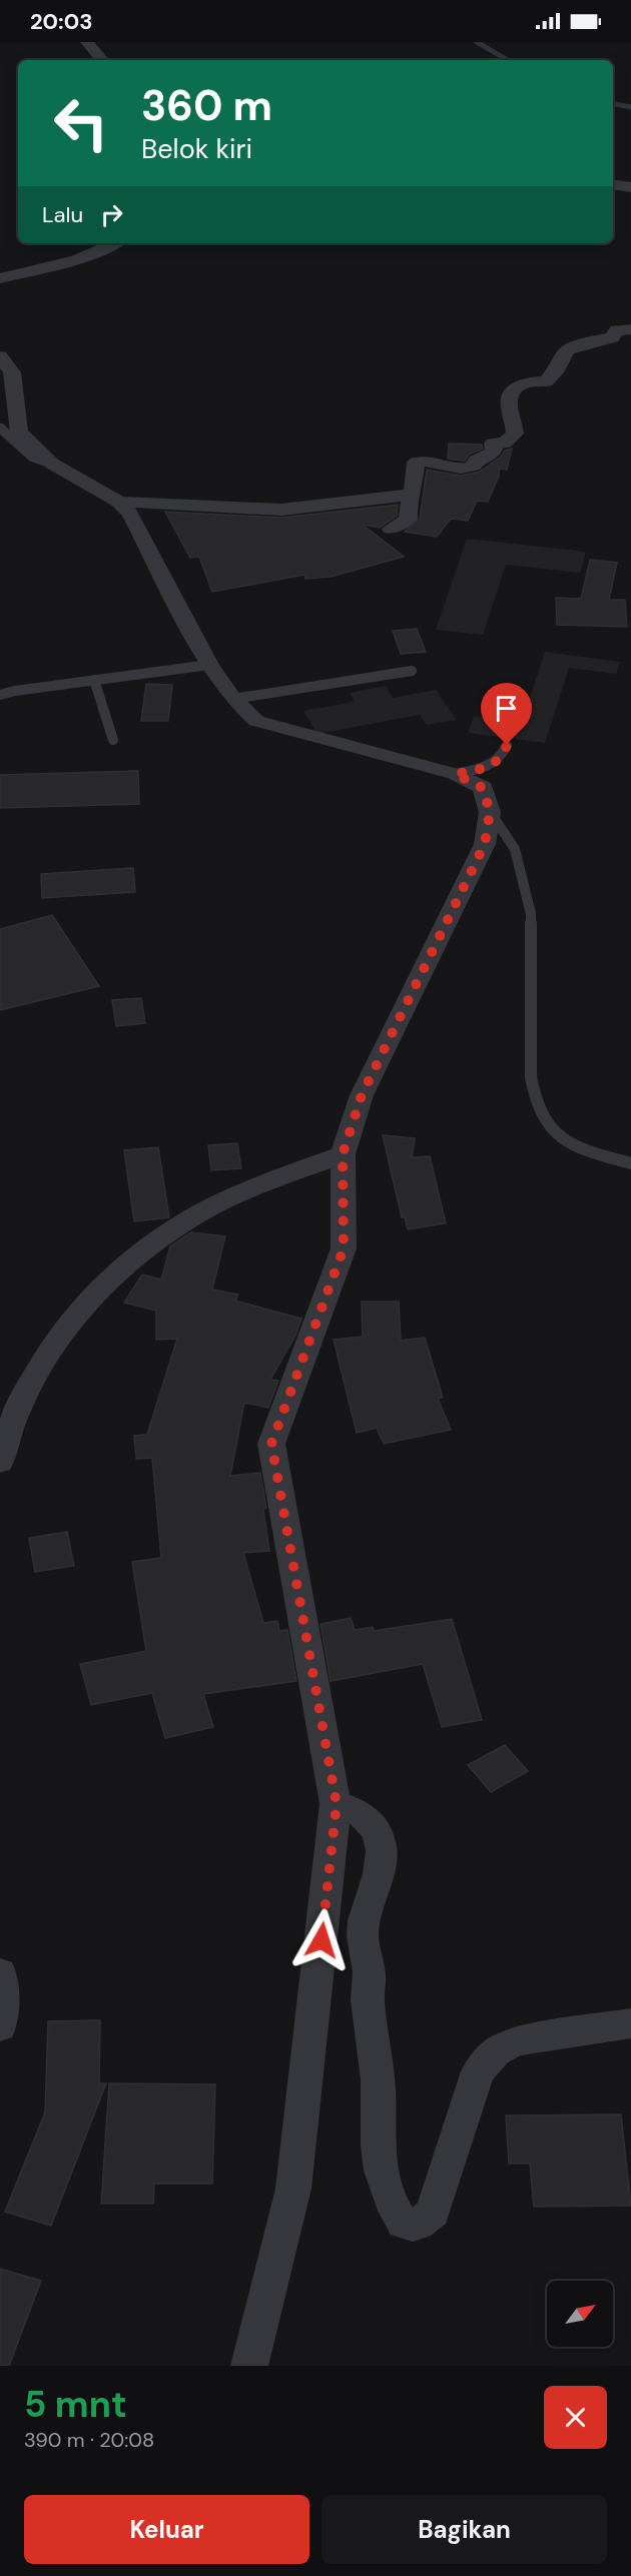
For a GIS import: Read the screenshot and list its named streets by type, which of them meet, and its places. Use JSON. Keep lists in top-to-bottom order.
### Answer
{
  "north": "top right",
  "page": {
    "status": "20:03",
    "turn": ["360 m", "Belok kiri"],
    "then": "Lalu",
    "heading": ["5 mnt", "390 m · 20:08"],
    "buttons": ["Keluar", "Bagikan"]
  }
}
